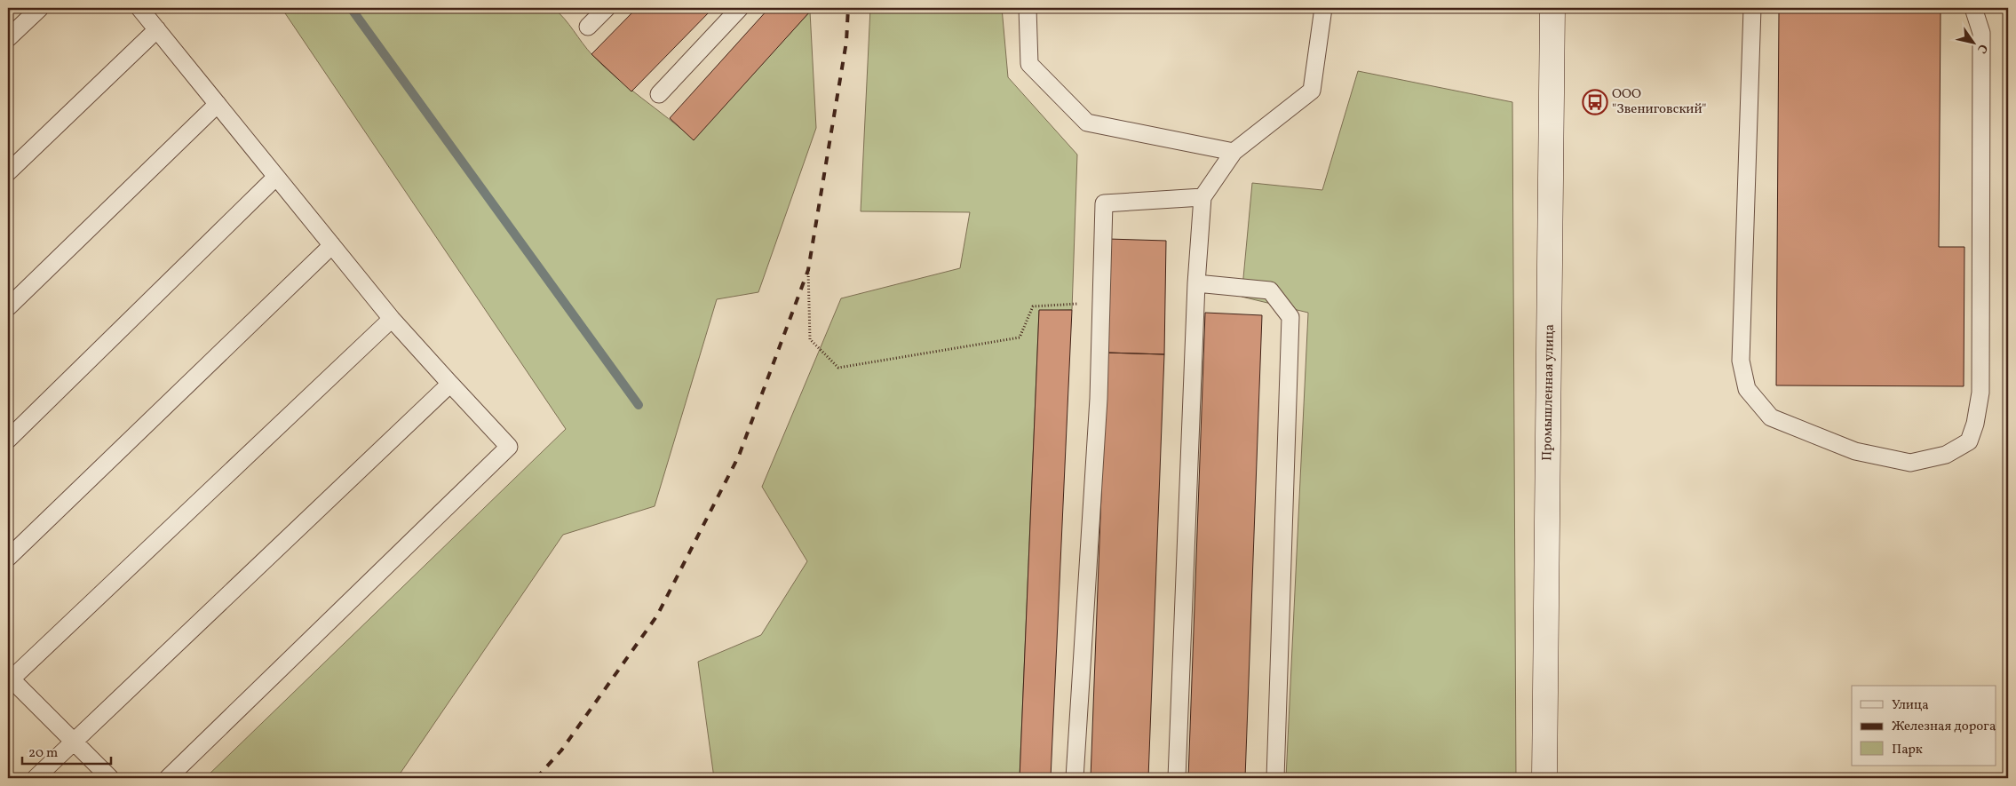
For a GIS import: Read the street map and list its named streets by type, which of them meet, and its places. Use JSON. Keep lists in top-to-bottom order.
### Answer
{
  "streets": {
    "street": ["Промышленная улица"]
  },
  "places": {
    "bus stop": ["ООО \"Звениговский\""]
  },
  "legend": ["Улица", "Железная дорога", "Парк"],
  "scale_bar": "20 m",
  "north": "bottom right"
}
